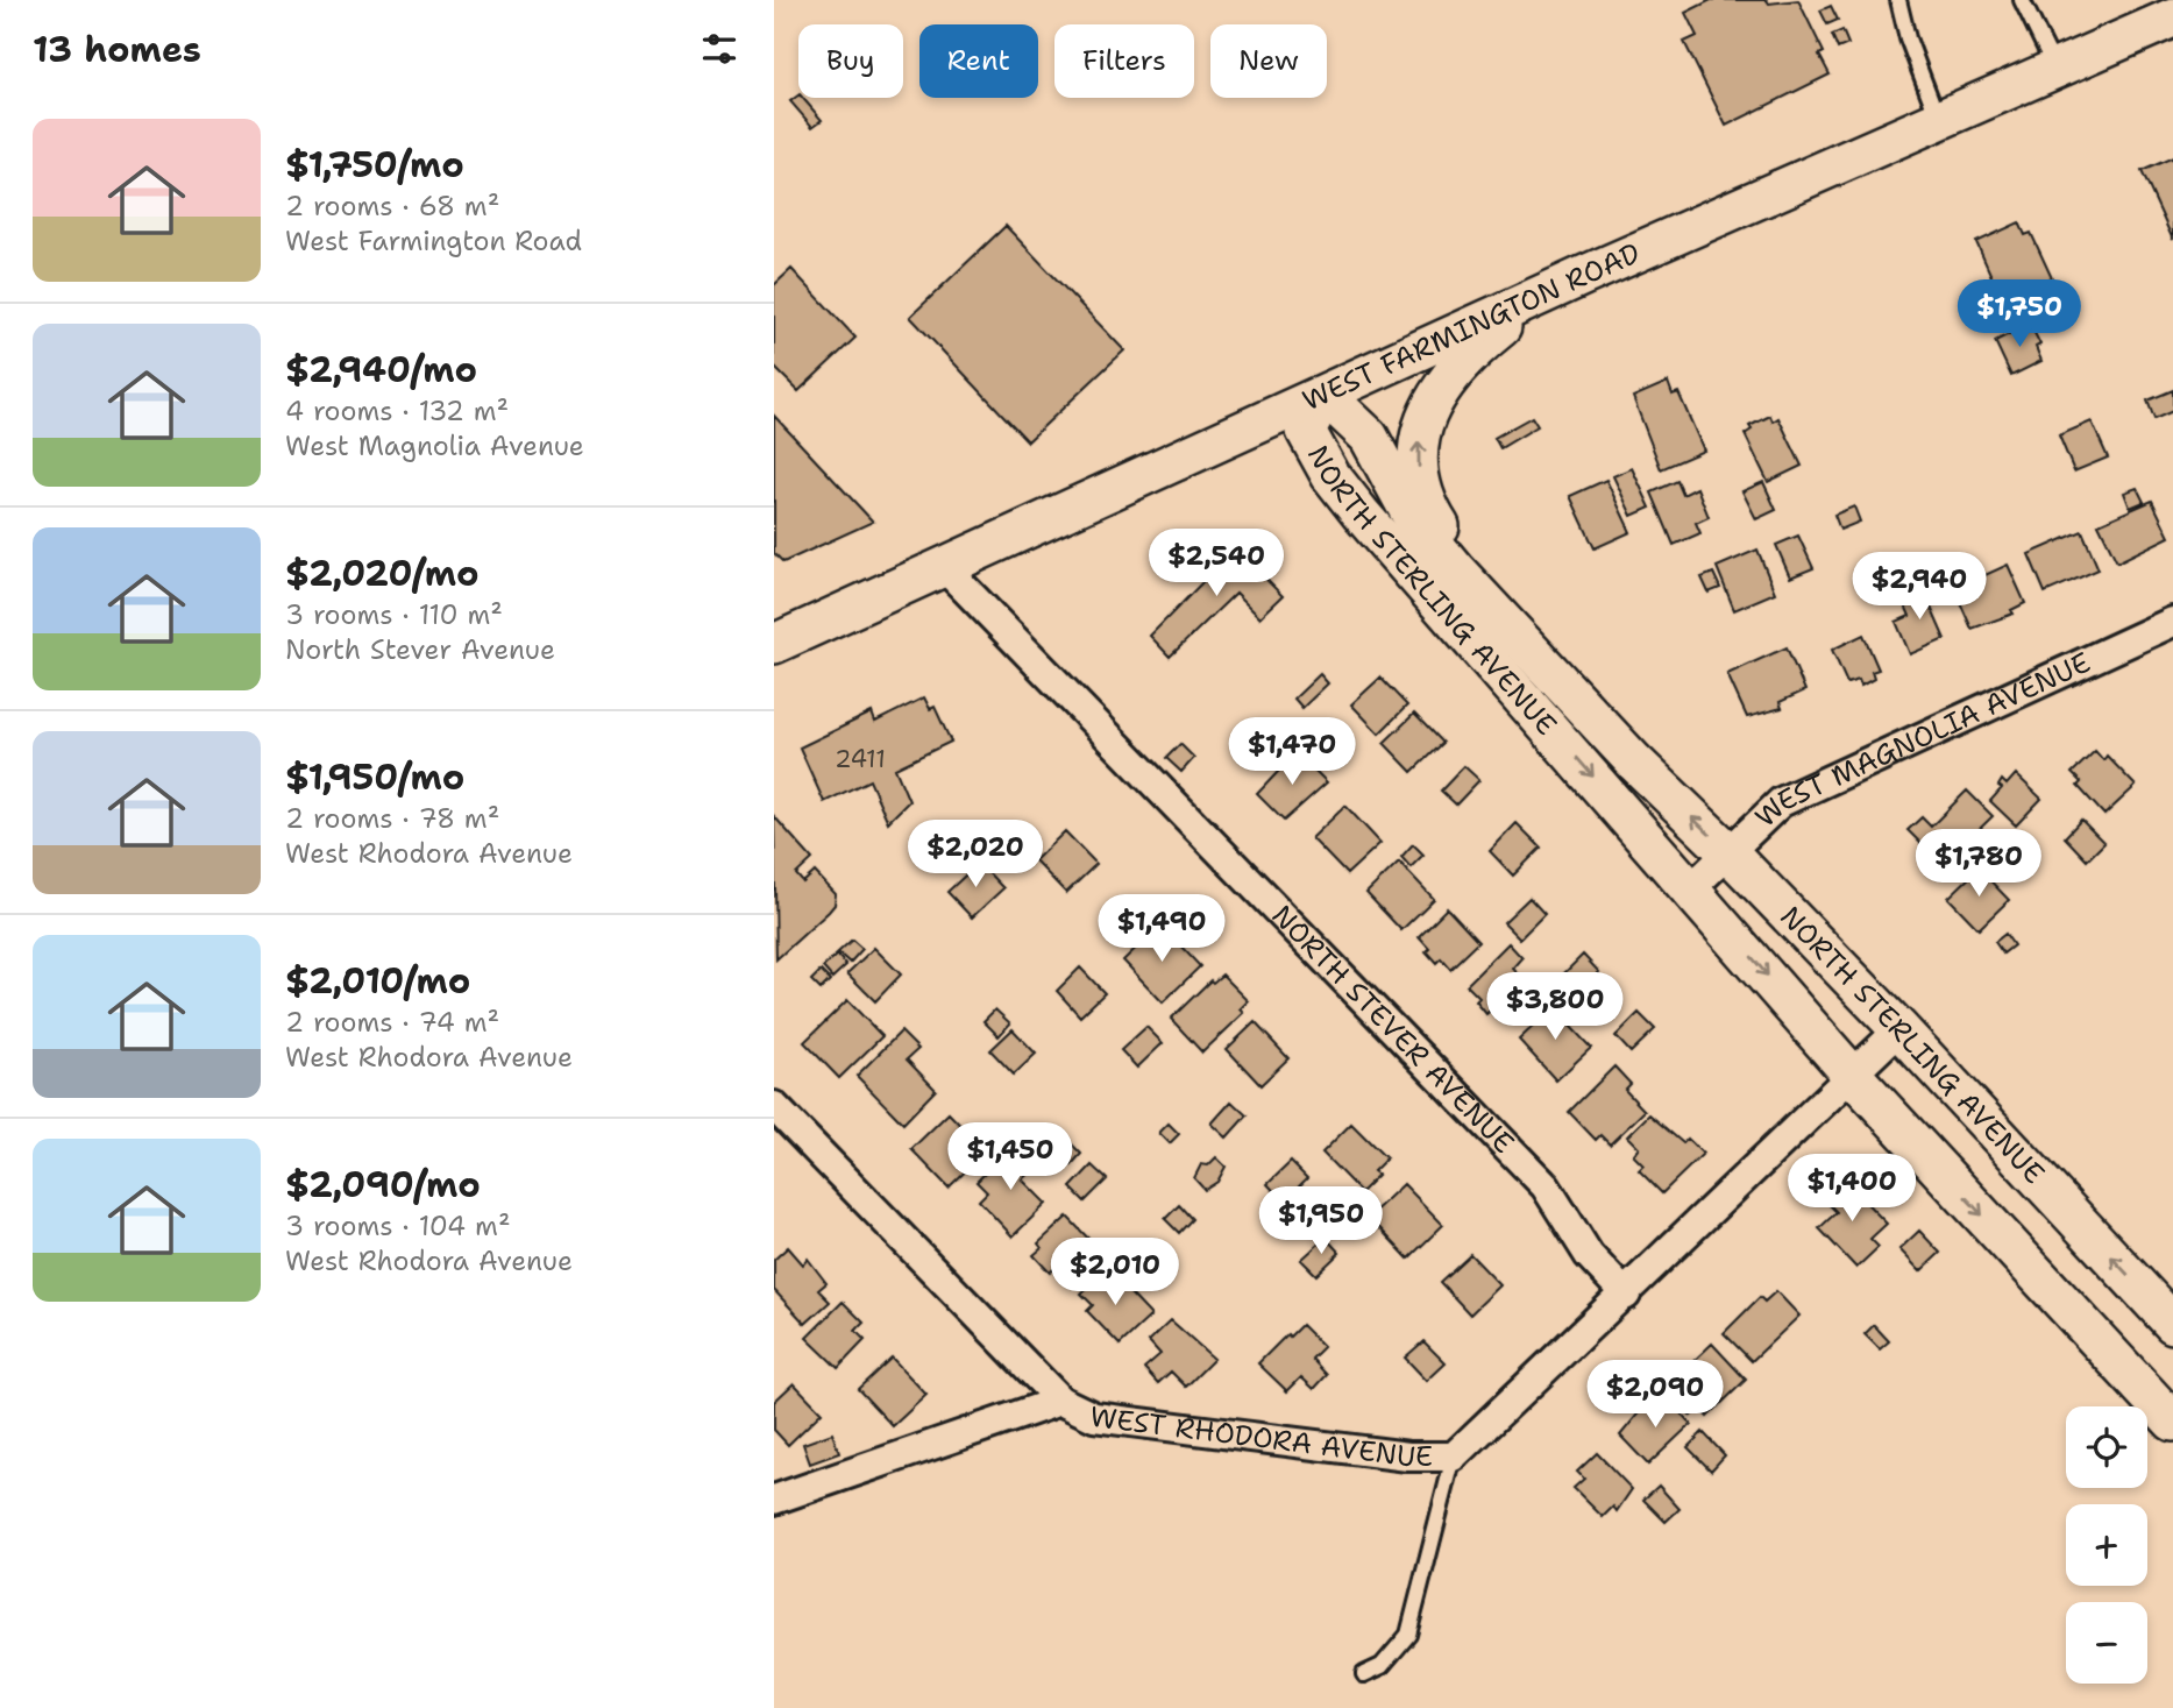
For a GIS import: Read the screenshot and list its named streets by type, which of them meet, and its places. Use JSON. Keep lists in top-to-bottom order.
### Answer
{
  "streets": {
    "main road": ["WEST FARMINGTON ROAD", "NORTH STERLING AVENUE"],
    "street": ["WEST MAGNOLIA AVENUE", "NORTH STEVER AVENUE", "WEST RHODORA AVENUE"]
  },
  "crossings": [
    ["WEST FARMINGTON ROAD", "NORTH STERLING AVENUE"],
    ["WEST FARMINGTON ROAD", "NORTH STEVER AVENUE"],
    ["NORTH STERLING AVENUE", "WEST MAGNOLIA AVENUE"],
    ["NORTH STERLING AVENUE", "WEST RHODORA AVENUE"],
    ["NORTH STEVER AVENUE", "WEST RHODORA AVENUE"]
  ],
  "house_numbers": ["2411"],
  "page": {
    "heading": "13 homes",
    "chip": [
      "Buy",
      "Rent",
      "Filters",
      "New"
    ],
    "list": [
      {
        "name": "$1,750/mo",
        "note": "2 rooms · 68 m² · West Farmington Road"
      },
      {
        "name": "$2,940/mo",
        "note": "4 rooms · 132 m² · West Magnolia Avenue"
      },
      {
        "name": "$2,020/mo",
        "note": "3 rooms · 110 m² · North Stever Avenue"
      },
      {
        "name": "$1,950/mo",
        "note": "2 rooms · 78 m² · West Rhodora Avenue"
      },
      {
        "name": "$2,010/mo",
        "note": "2 rooms · 74 m² · West Rhodora Avenue"
      },
      {
        "name": "$2,090/mo",
        "note": "3 rooms · 104 m² · West Rhodora Avenue"
      }
    ],
    "price": [
      "$1,750",
      "$2,540",
      "$2,940",
      "$1,470",
      "$2,020",
      "$1,780",
      "$1,490",
      "$3,800",
      "$1,450",
      "$1,400",
      "$1,950",
      "$2,010",
      "$2,090"
    ],
    "map_buttons": ["+", "−"]
  }
}
